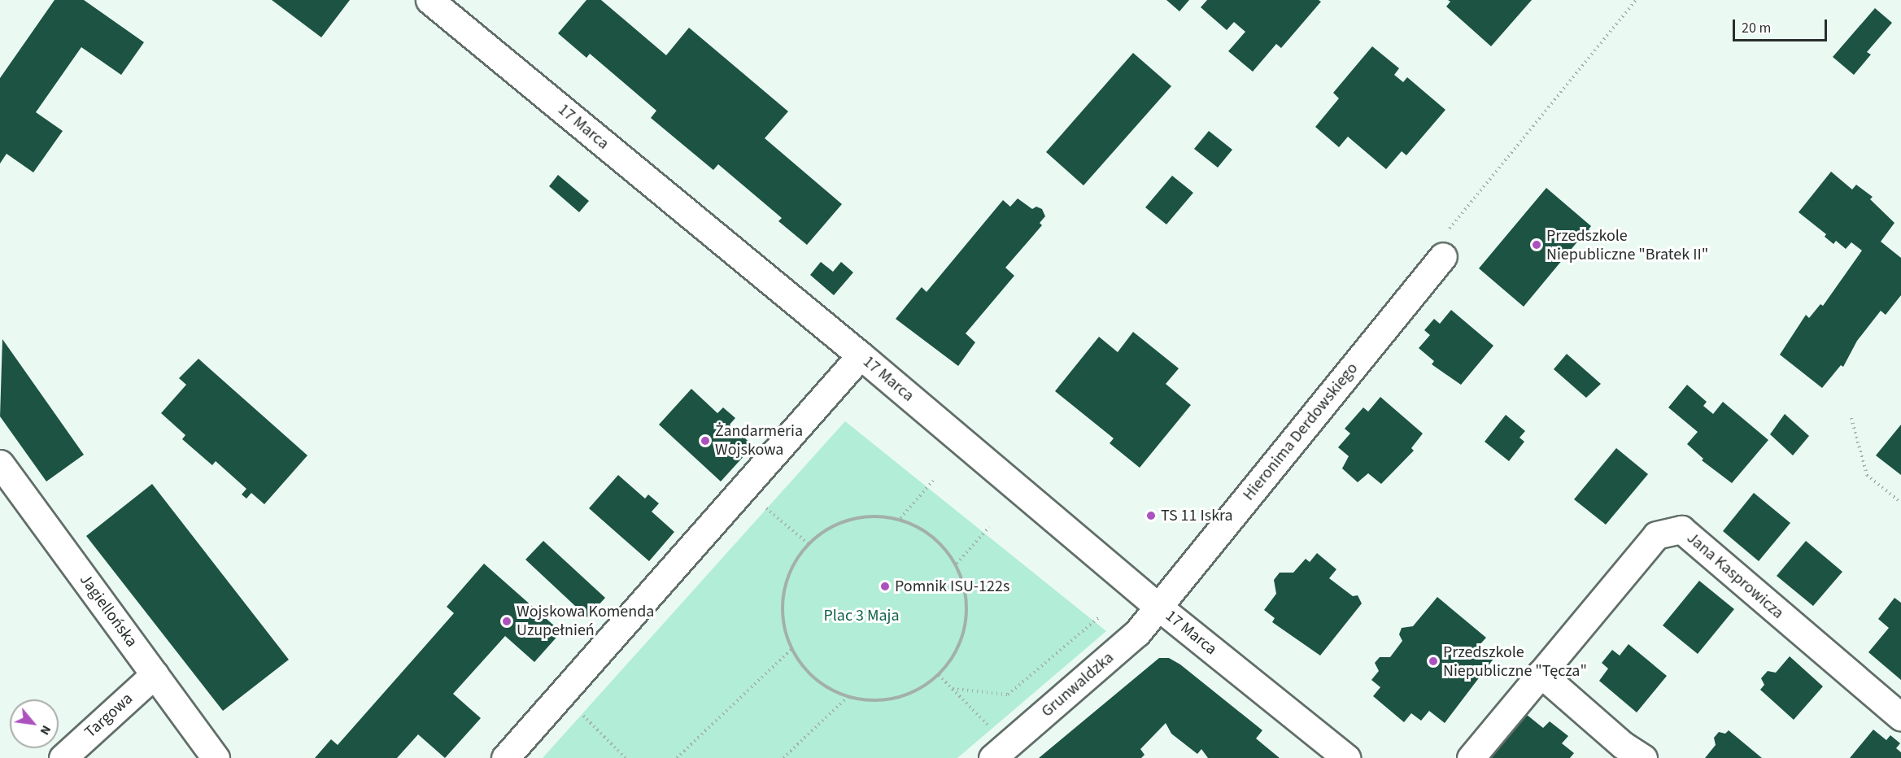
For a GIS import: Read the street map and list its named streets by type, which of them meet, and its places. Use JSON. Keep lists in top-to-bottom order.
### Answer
{
  "streets": {
    "street": [
      "17 Marca",
      "Hieronima Derdowskiego",
      "Jana Kasprowicza",
      "Jagiellońska",
      "Grunwaldzka",
      "Targowa"
    ]
  },
  "crossings": [
    ["17 Marca", "Hieronima Derdowskiego"],
    ["17 Marca", "Grunwaldzka"],
    ["Hieronima Derdowskiego", "Grunwaldzka"],
    ["Jagiellońska", "Targowa"]
  ],
  "parks": ["Plac 3 Maja"],
  "places": [
    "Przedszkole Niepubliczne \"Bratek II\"",
    "Żandarmeria Wojskowa",
    "TS 11 Iskra",
    "Pomnik ISU-122s",
    "Wojskowa Komenda Uzupełnień",
    "Przedszkole Niepubliczne \"Tęcza\""
  ],
  "scale_bar": "20 m",
  "north": "bottom right"
}
